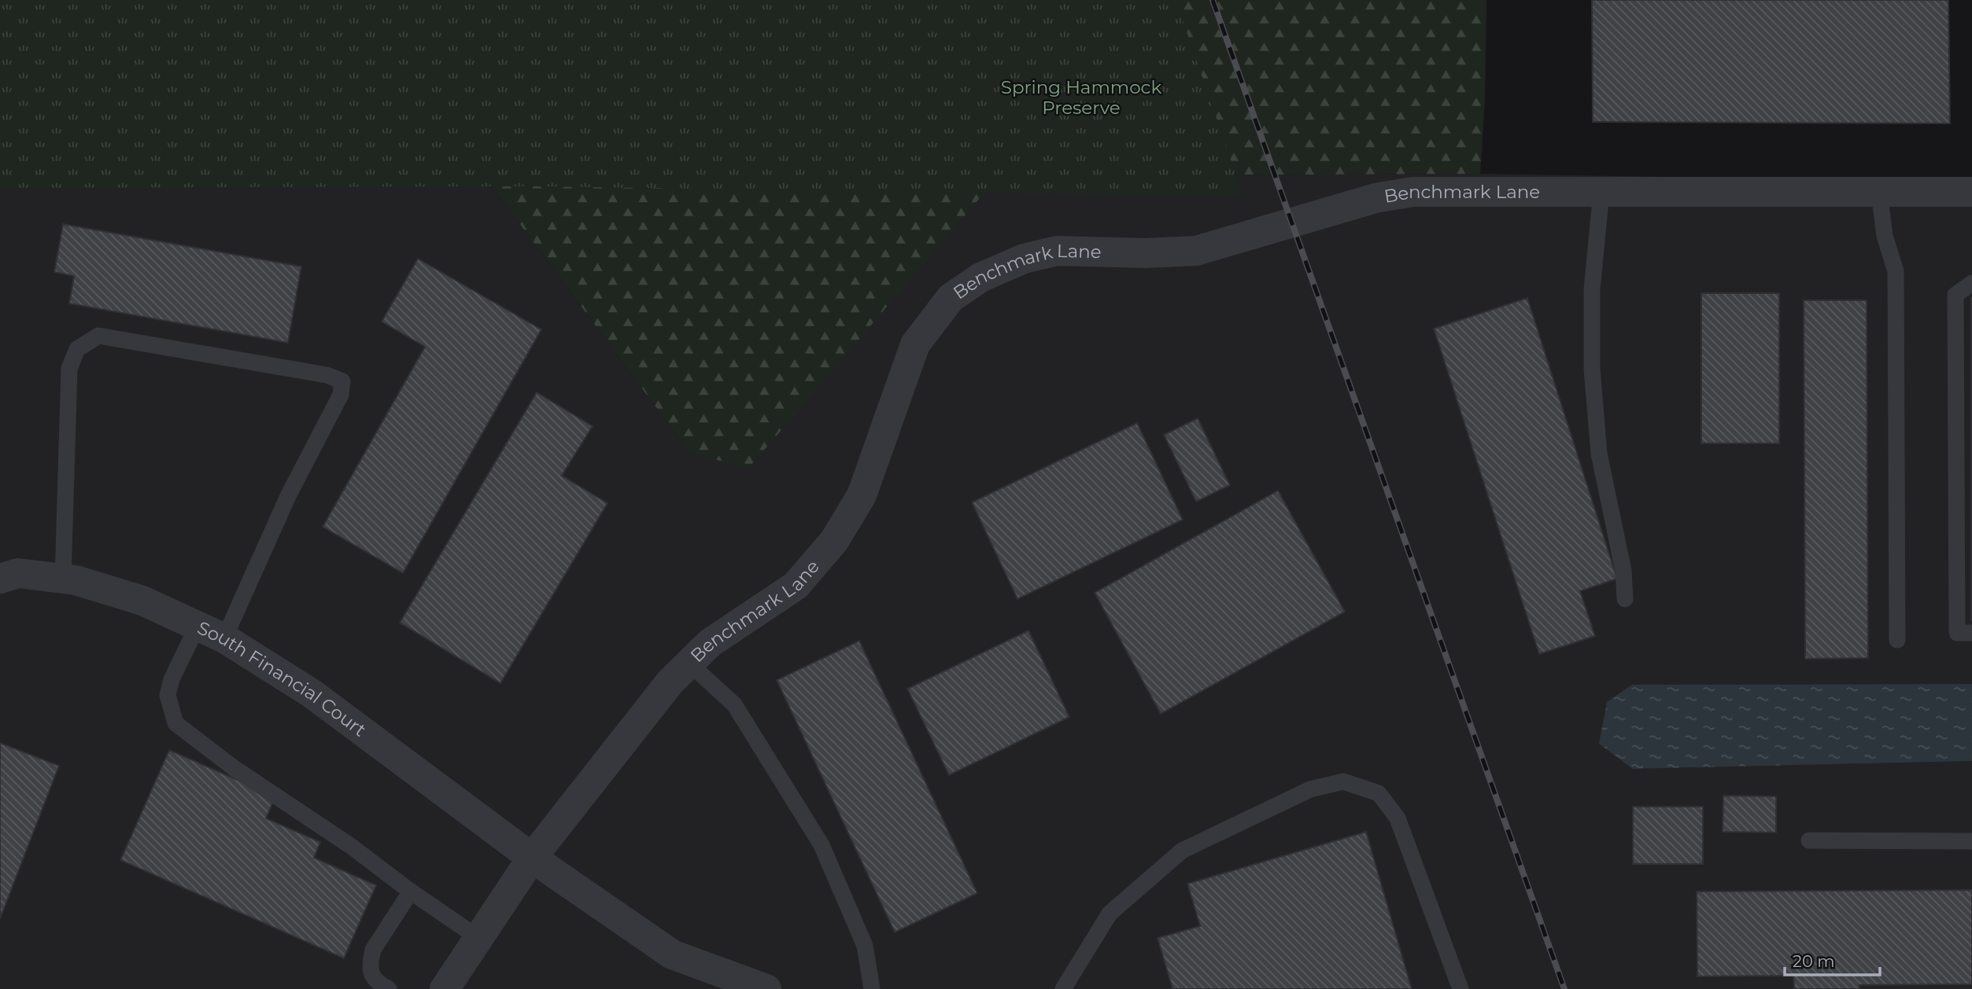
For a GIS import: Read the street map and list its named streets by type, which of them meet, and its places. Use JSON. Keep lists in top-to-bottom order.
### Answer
{
  "streets": {
    "street": ["Benchmark Lane", "South Financial Court"]
  },
  "crossings": [
    ["Benchmark Lane", "South Financial Court"]
  ],
  "parks": ["Spring Hammock Preserve"],
  "scale_bar": "20 m"
}
